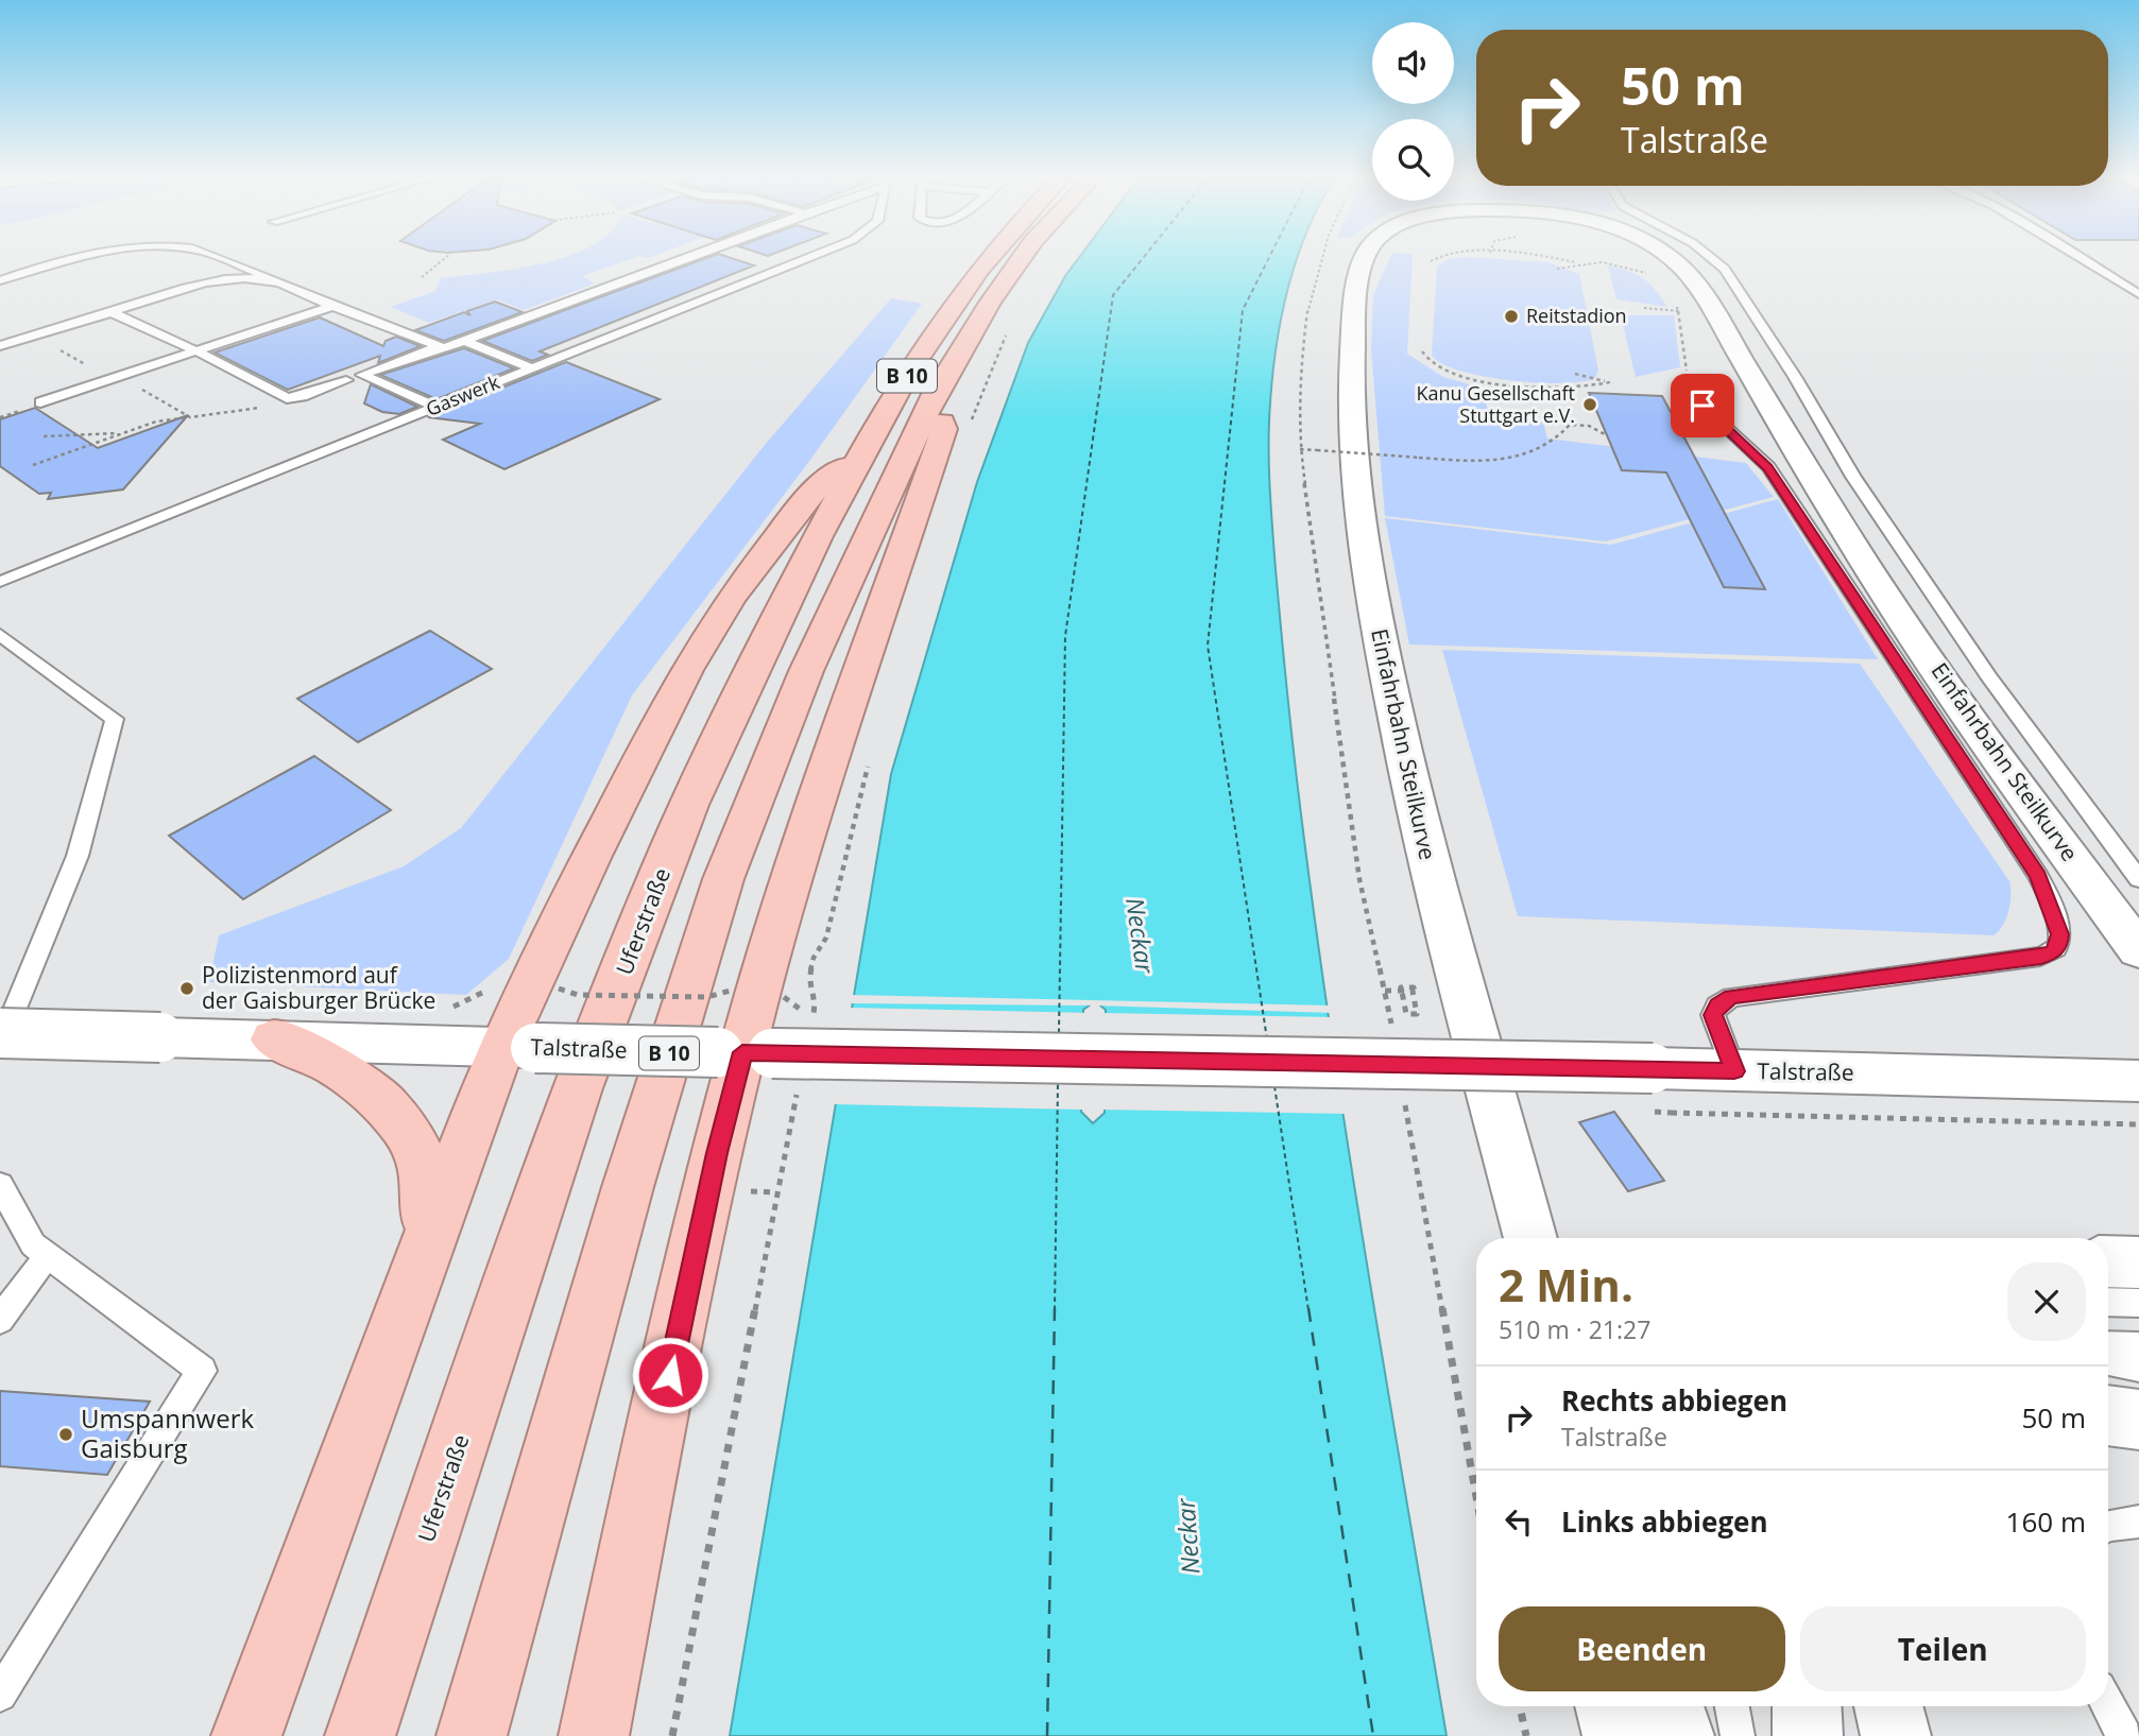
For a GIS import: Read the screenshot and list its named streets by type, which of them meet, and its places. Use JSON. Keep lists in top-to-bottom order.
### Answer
{
  "streets": {
    "highway": ["B 10", "Uferstraße"],
    "street": ["Einfahrbahn Steilkurve", "Talstraße"],
    "lane": ["Gaswerk"]
  },
  "crossings": [
    ["B 10", "Uferstraße"],
    ["B 10", "Talstraße"]
  ],
  "water": ["Neckar"],
  "places": [
    "Reitstadion",
    "Kanu Gesellschaft Stuttgart e.V.",
    "Polizistenmord auf der Gaisburger Brücke",
    "Umspannwerk Gaisburg"
  ],
  "page": {
    "turn": ["50 m", "Talstraße"],
    "heading": ["2 Min.", "510 m · 21:27"],
    "list": [
      {
        "name": "Rechts abbiegen",
        "note": "Talstraße",
        "value": "50 m"
      },
      {
        "name": "Links abbiegen",
        "value": "160 m"
      }
    ],
    "buttons": ["Beenden", "Teilen"]
  }
}
